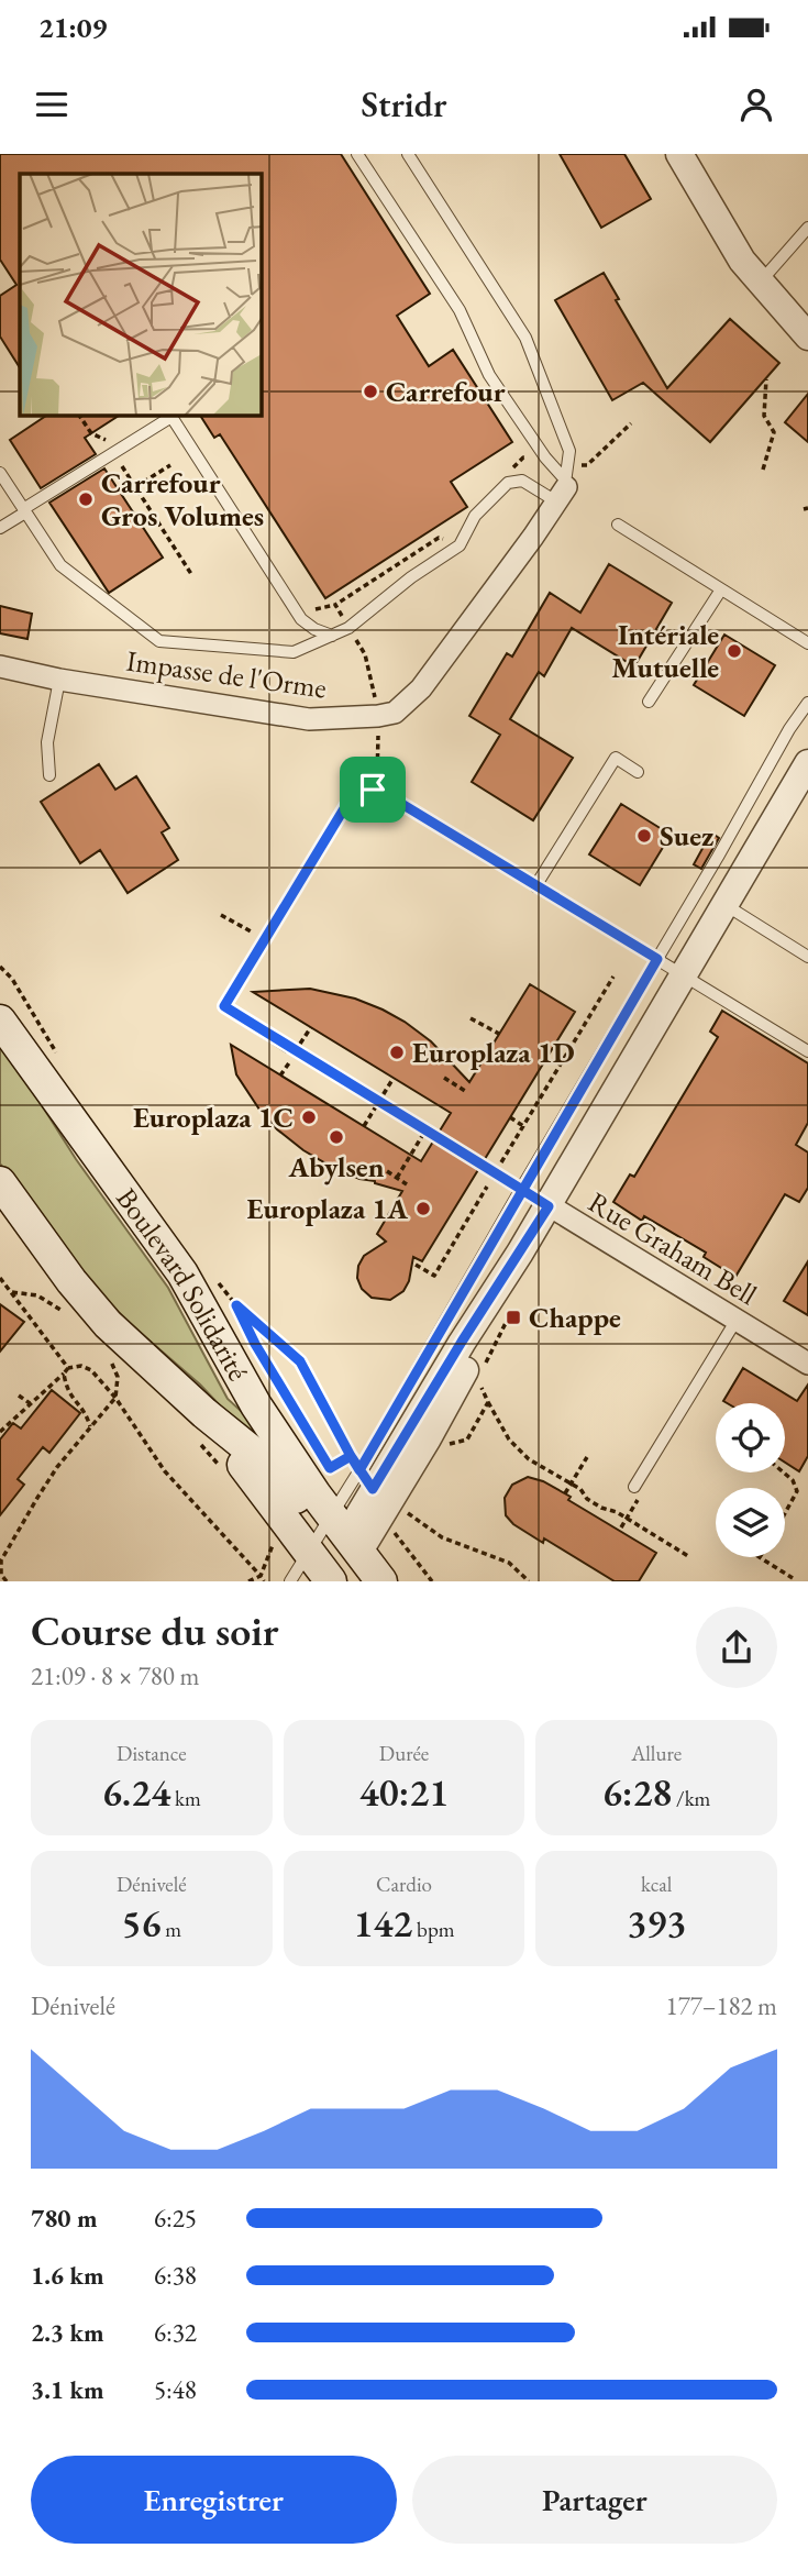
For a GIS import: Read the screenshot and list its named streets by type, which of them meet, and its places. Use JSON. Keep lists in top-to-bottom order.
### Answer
{
  "streets": {
    "main road": ["Boulevard Solidarité"],
    "street": ["Impasse de l'Orme", "Rue Graham Bell"]
  },
  "places": {
    "other": [
      "Carrefour",
      "Carrefour Gros Volumes",
      "Intériale Mutuelle",
      "Suez",
      "Europlaza 1D",
      "Europlaza 1C",
      "Abylsen",
      "Europlaza 1A"
    ],
    "transit": ["Chappe"]
  },
  "page": {
    "status": "21:09",
    "header": "Stridr",
    "heading": ["Course du soir", "21:09 · 8 × 780 m"],
    "stats": [
      ["Distance", "6.24 km"],
      ["Durée", "40:21"],
      ["Allure", "6:28 /km"],
      ["Dénivelé", "56 m"],
      ["Cardio", "142 bpm"],
      ["kcal", "393"]
    ],
    "chart": ["Dénivelé", "177–182 m"],
    "list": [
      {
        "name": "780 m",
        "note": "6:25"
      },
      {
        "name": "1.6 km",
        "note": "6:38"
      },
      {
        "name": "2.3 km",
        "note": "6:32"
      },
      {
        "name": "3.1 km",
        "note": "5:48"
      }
    ],
    "buttons": ["Enregistrer", "Partager"]
  }
}
